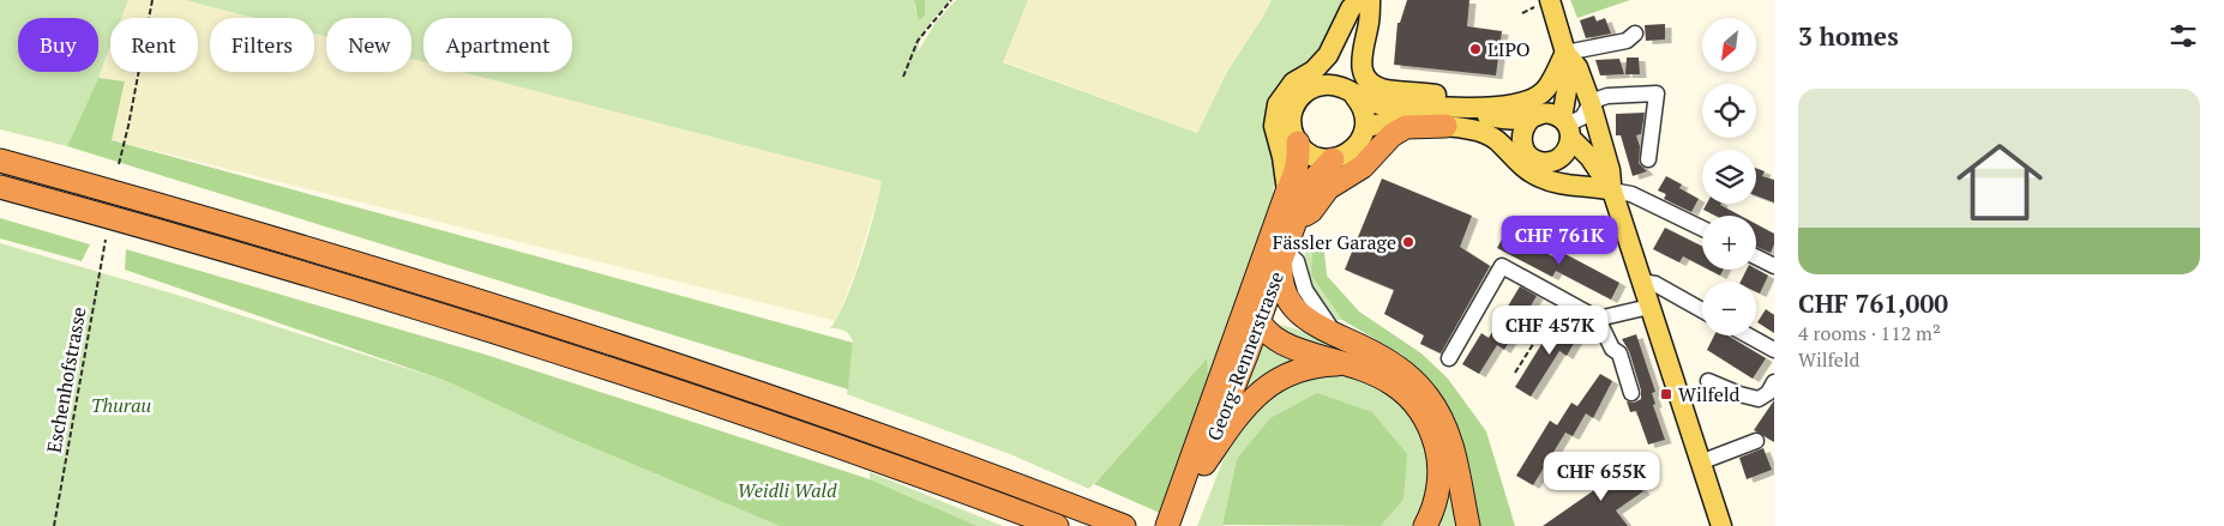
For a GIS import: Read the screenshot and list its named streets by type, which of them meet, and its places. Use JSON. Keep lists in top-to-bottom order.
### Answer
{
  "streets": {
    "highway": ["Georg-Rennerstrasse"],
    "path": ["Eschenhofstrasse"]
  },
  "parks": ["Thurau", "Weidli Wald"],
  "places": {
    "other": ["LIPO", "Fässler Garage"],
    "transit": ["Wilfeld"]
  },
  "north": "bottom left",
  "page": {
    "heading": "3 homes",
    "map_buttons": ["+", "−"],
    "chip": [
      "Buy",
      "Rent",
      "Filters",
      "New",
      "Apartment"
    ],
    "list": [
      {
        "name": "CHF 761,000",
        "note": "4 rooms · 112 m² · Wilfeld"
      }
    ],
    "price": ["CHF 761K", "CHF 457K", "CHF 655K"]
  }
}
